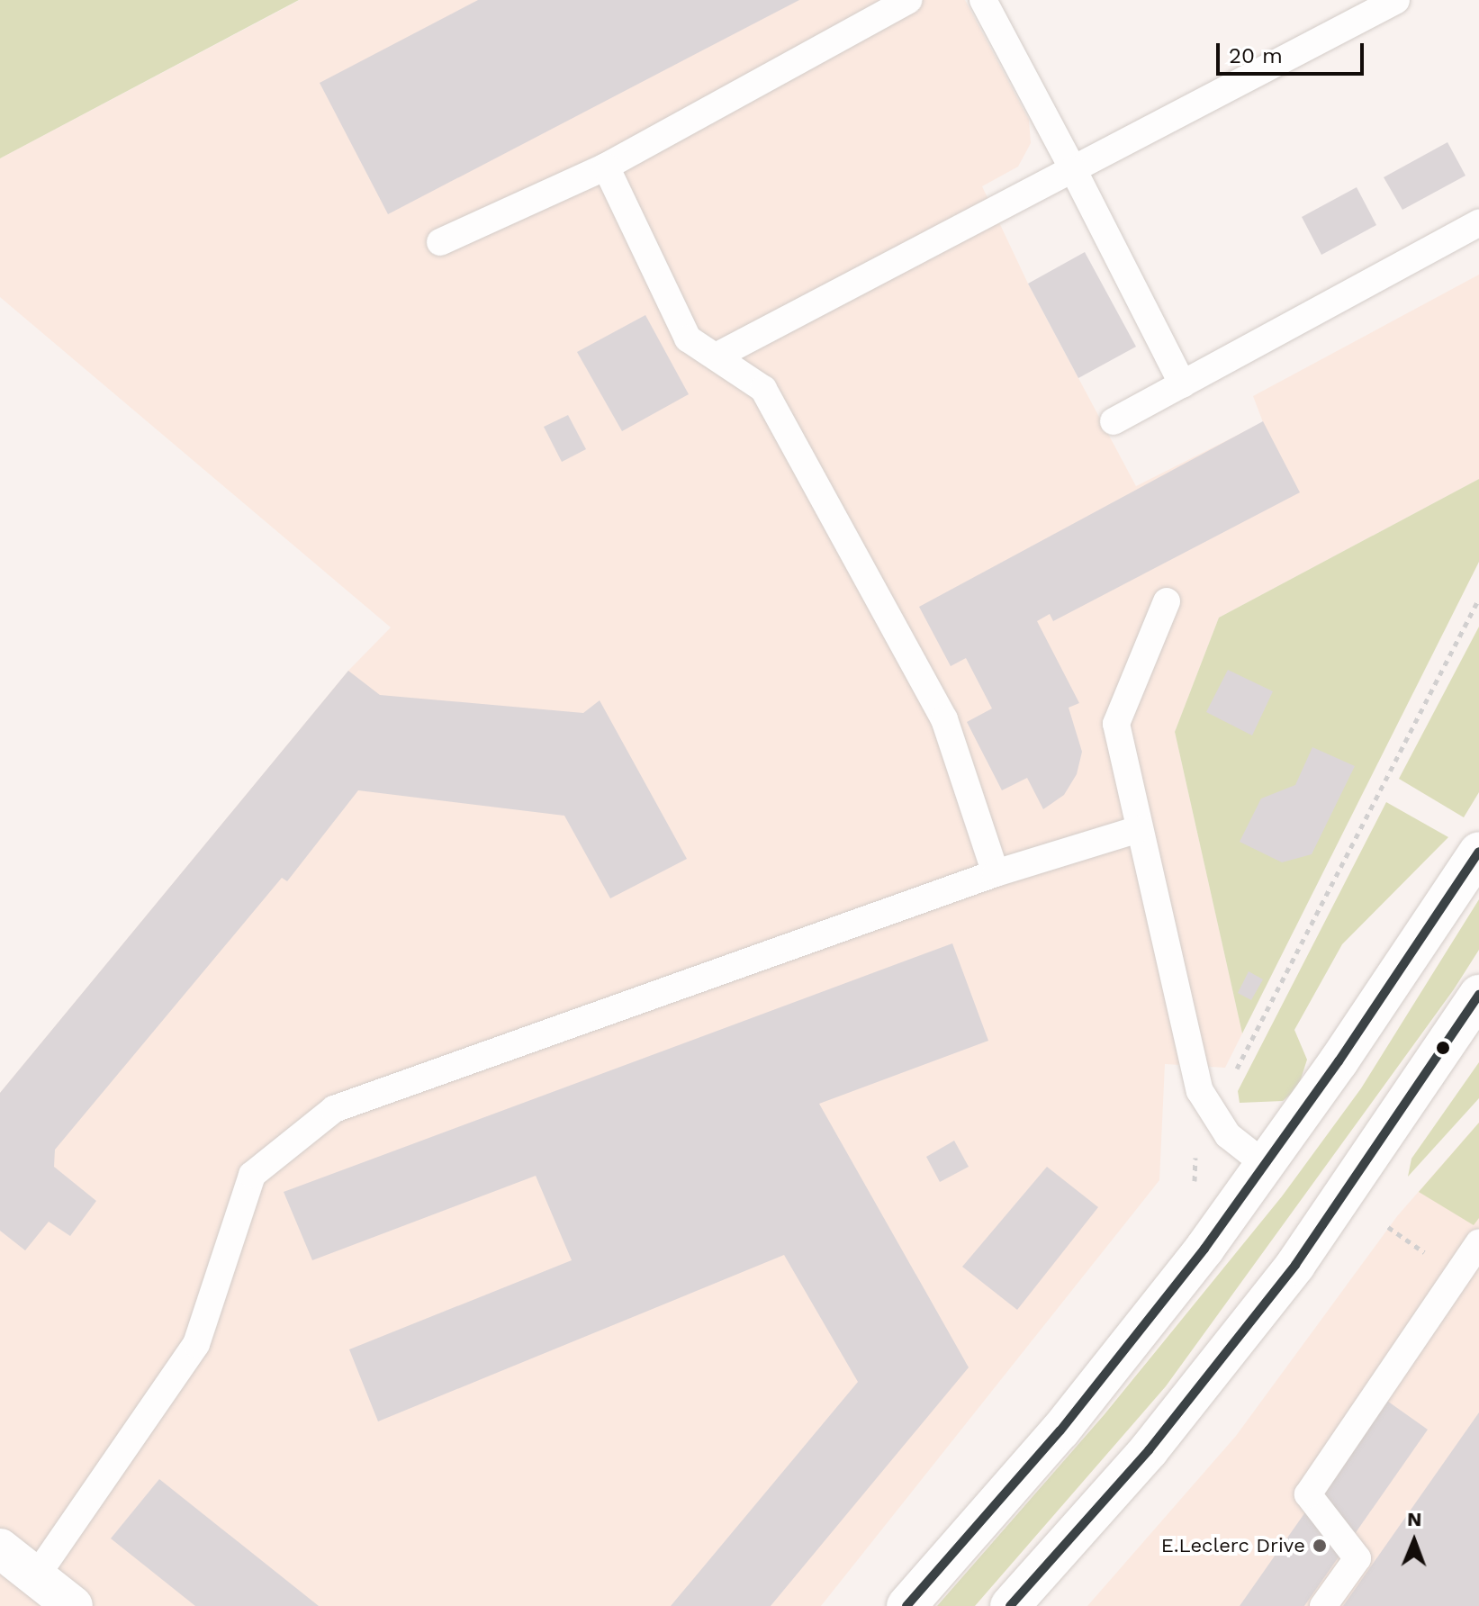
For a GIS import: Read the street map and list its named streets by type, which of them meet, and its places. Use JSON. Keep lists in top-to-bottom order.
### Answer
{
  "places": ["E.Leclerc Drive"],
  "scale_bar": "20 m",
  "north": "top"
}
